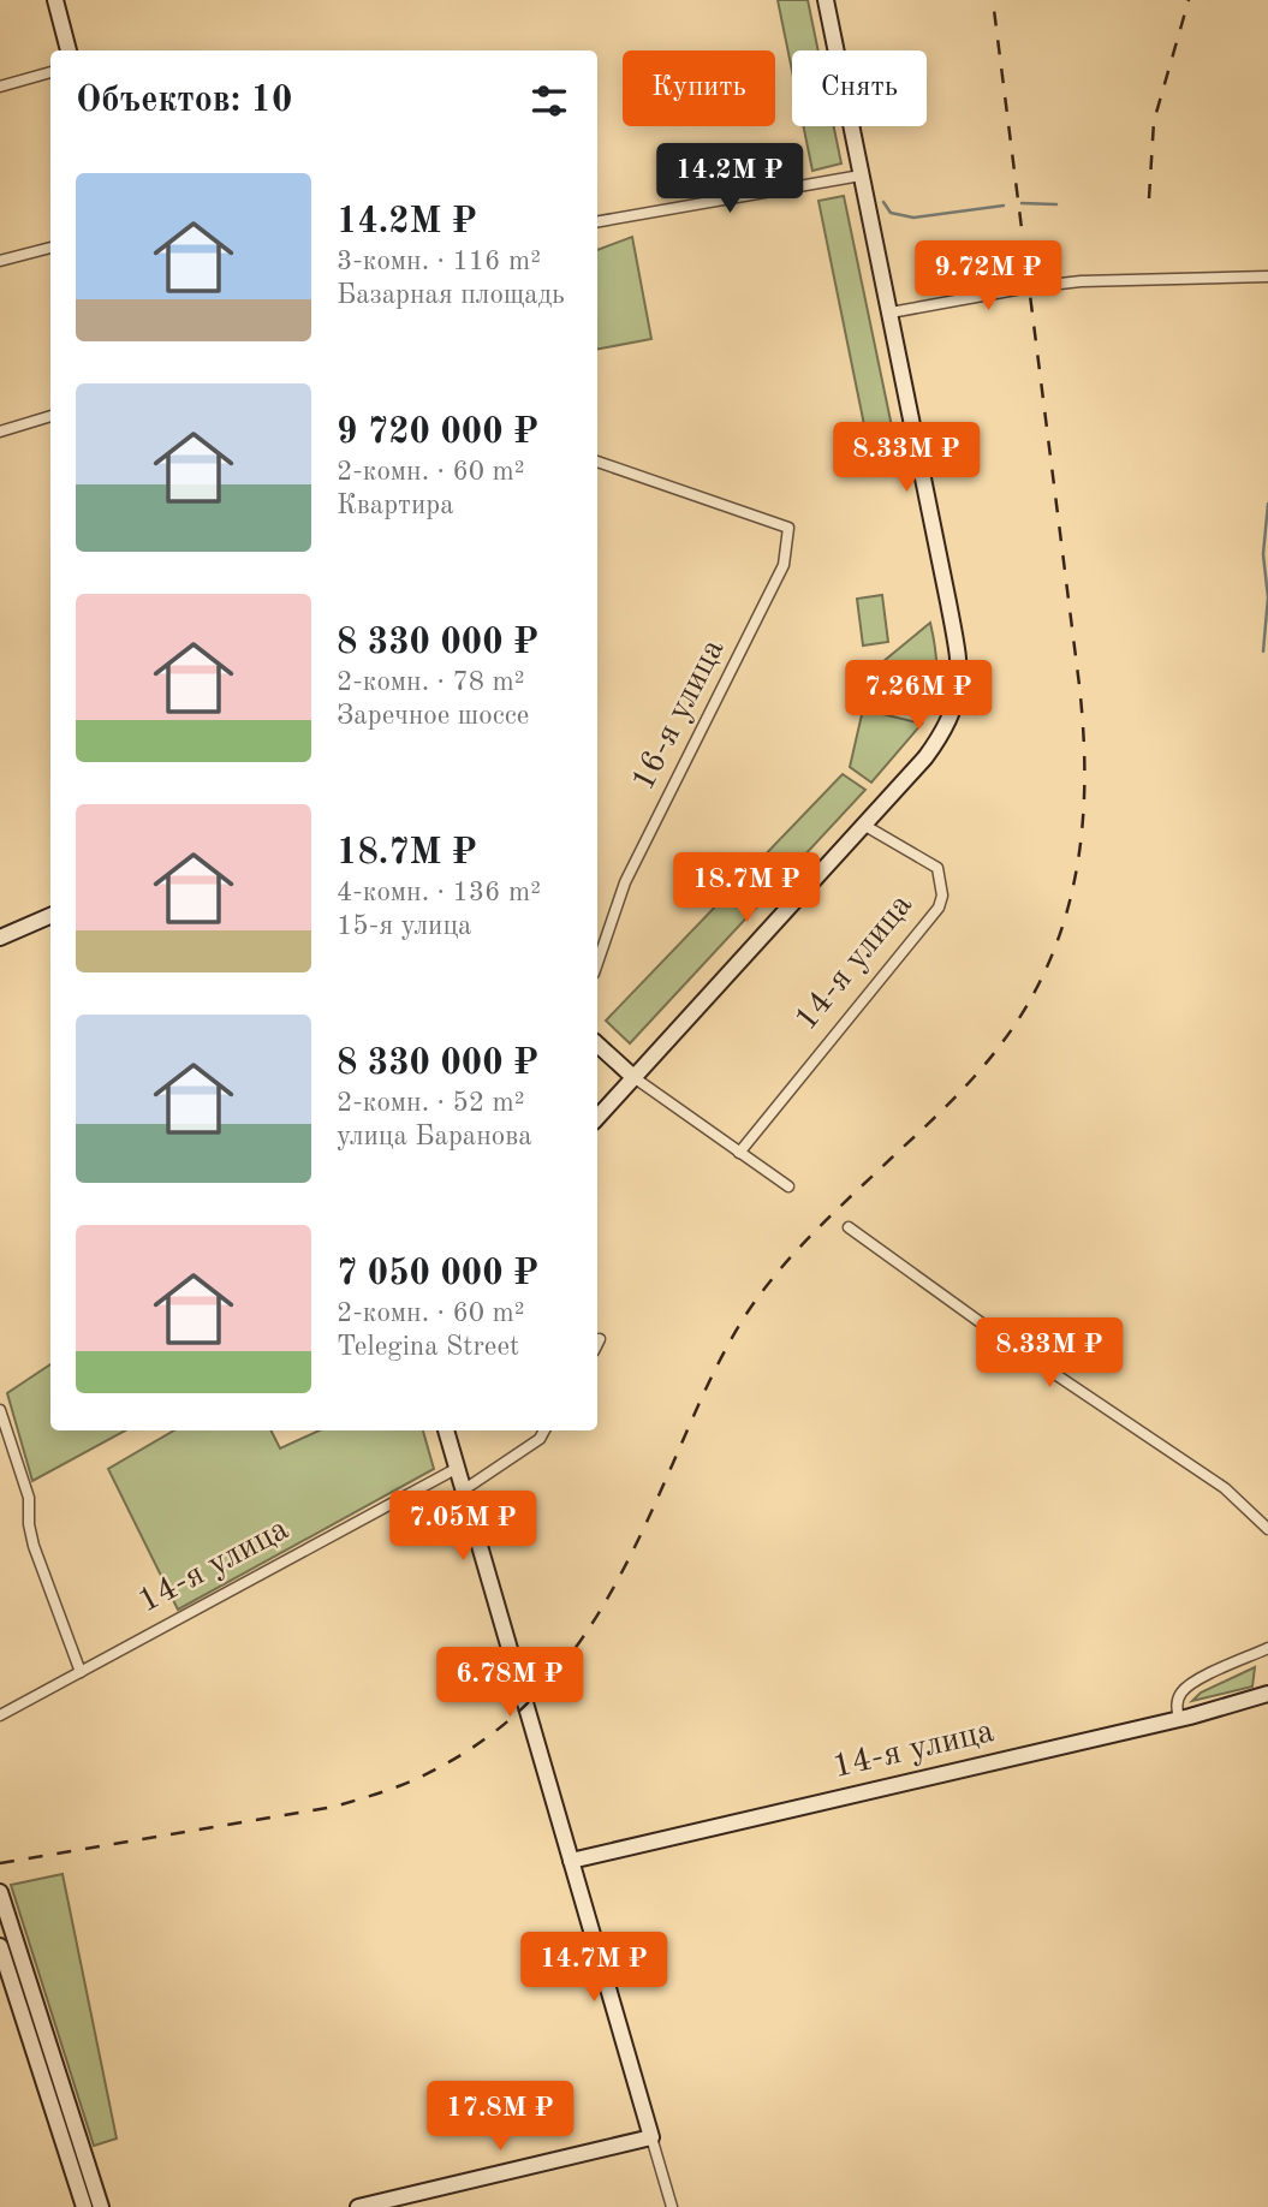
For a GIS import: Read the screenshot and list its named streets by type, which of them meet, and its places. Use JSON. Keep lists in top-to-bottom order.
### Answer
{
  "streets": {
    "main road": ["14-я улица"],
    "street": ["16-я улица"]
  },
  "page": {
    "chip": ["Купить", "Снять"],
    "heading": "Объектов: 10",
    "price": [
      "14.2M ₽",
      "9.72M ₽",
      "8.33M ₽",
      "7.26M ₽",
      "18.7M ₽",
      "8.33M ₽",
      "7.05M ₽",
      "6.78M ₽",
      "14.7M ₽",
      "17.8M ₽"
    ],
    "list": [
      {
        "name": "14.2M ₽",
        "note": "3-комн. · 116 m² · Базарная площадь"
      },
      {
        "name": "9 720 000 ₽",
        "note": "2-комн. · 60 m² · Квартира"
      },
      {
        "name": "8 330 000 ₽",
        "note": "2-комн. · 78 m² · Заречное шоссе"
      },
      {
        "name": "18.7M ₽",
        "note": "4-комн. · 136 m² · 15-я улица"
      },
      {
        "name": "8 330 000 ₽",
        "note": "2-комн. · 52 m² · улица Баранова"
      },
      {
        "name": "7 050 000 ₽",
        "note": "2-комн. · 60 m² · Telegina Street"
      }
    ]
  }
}
